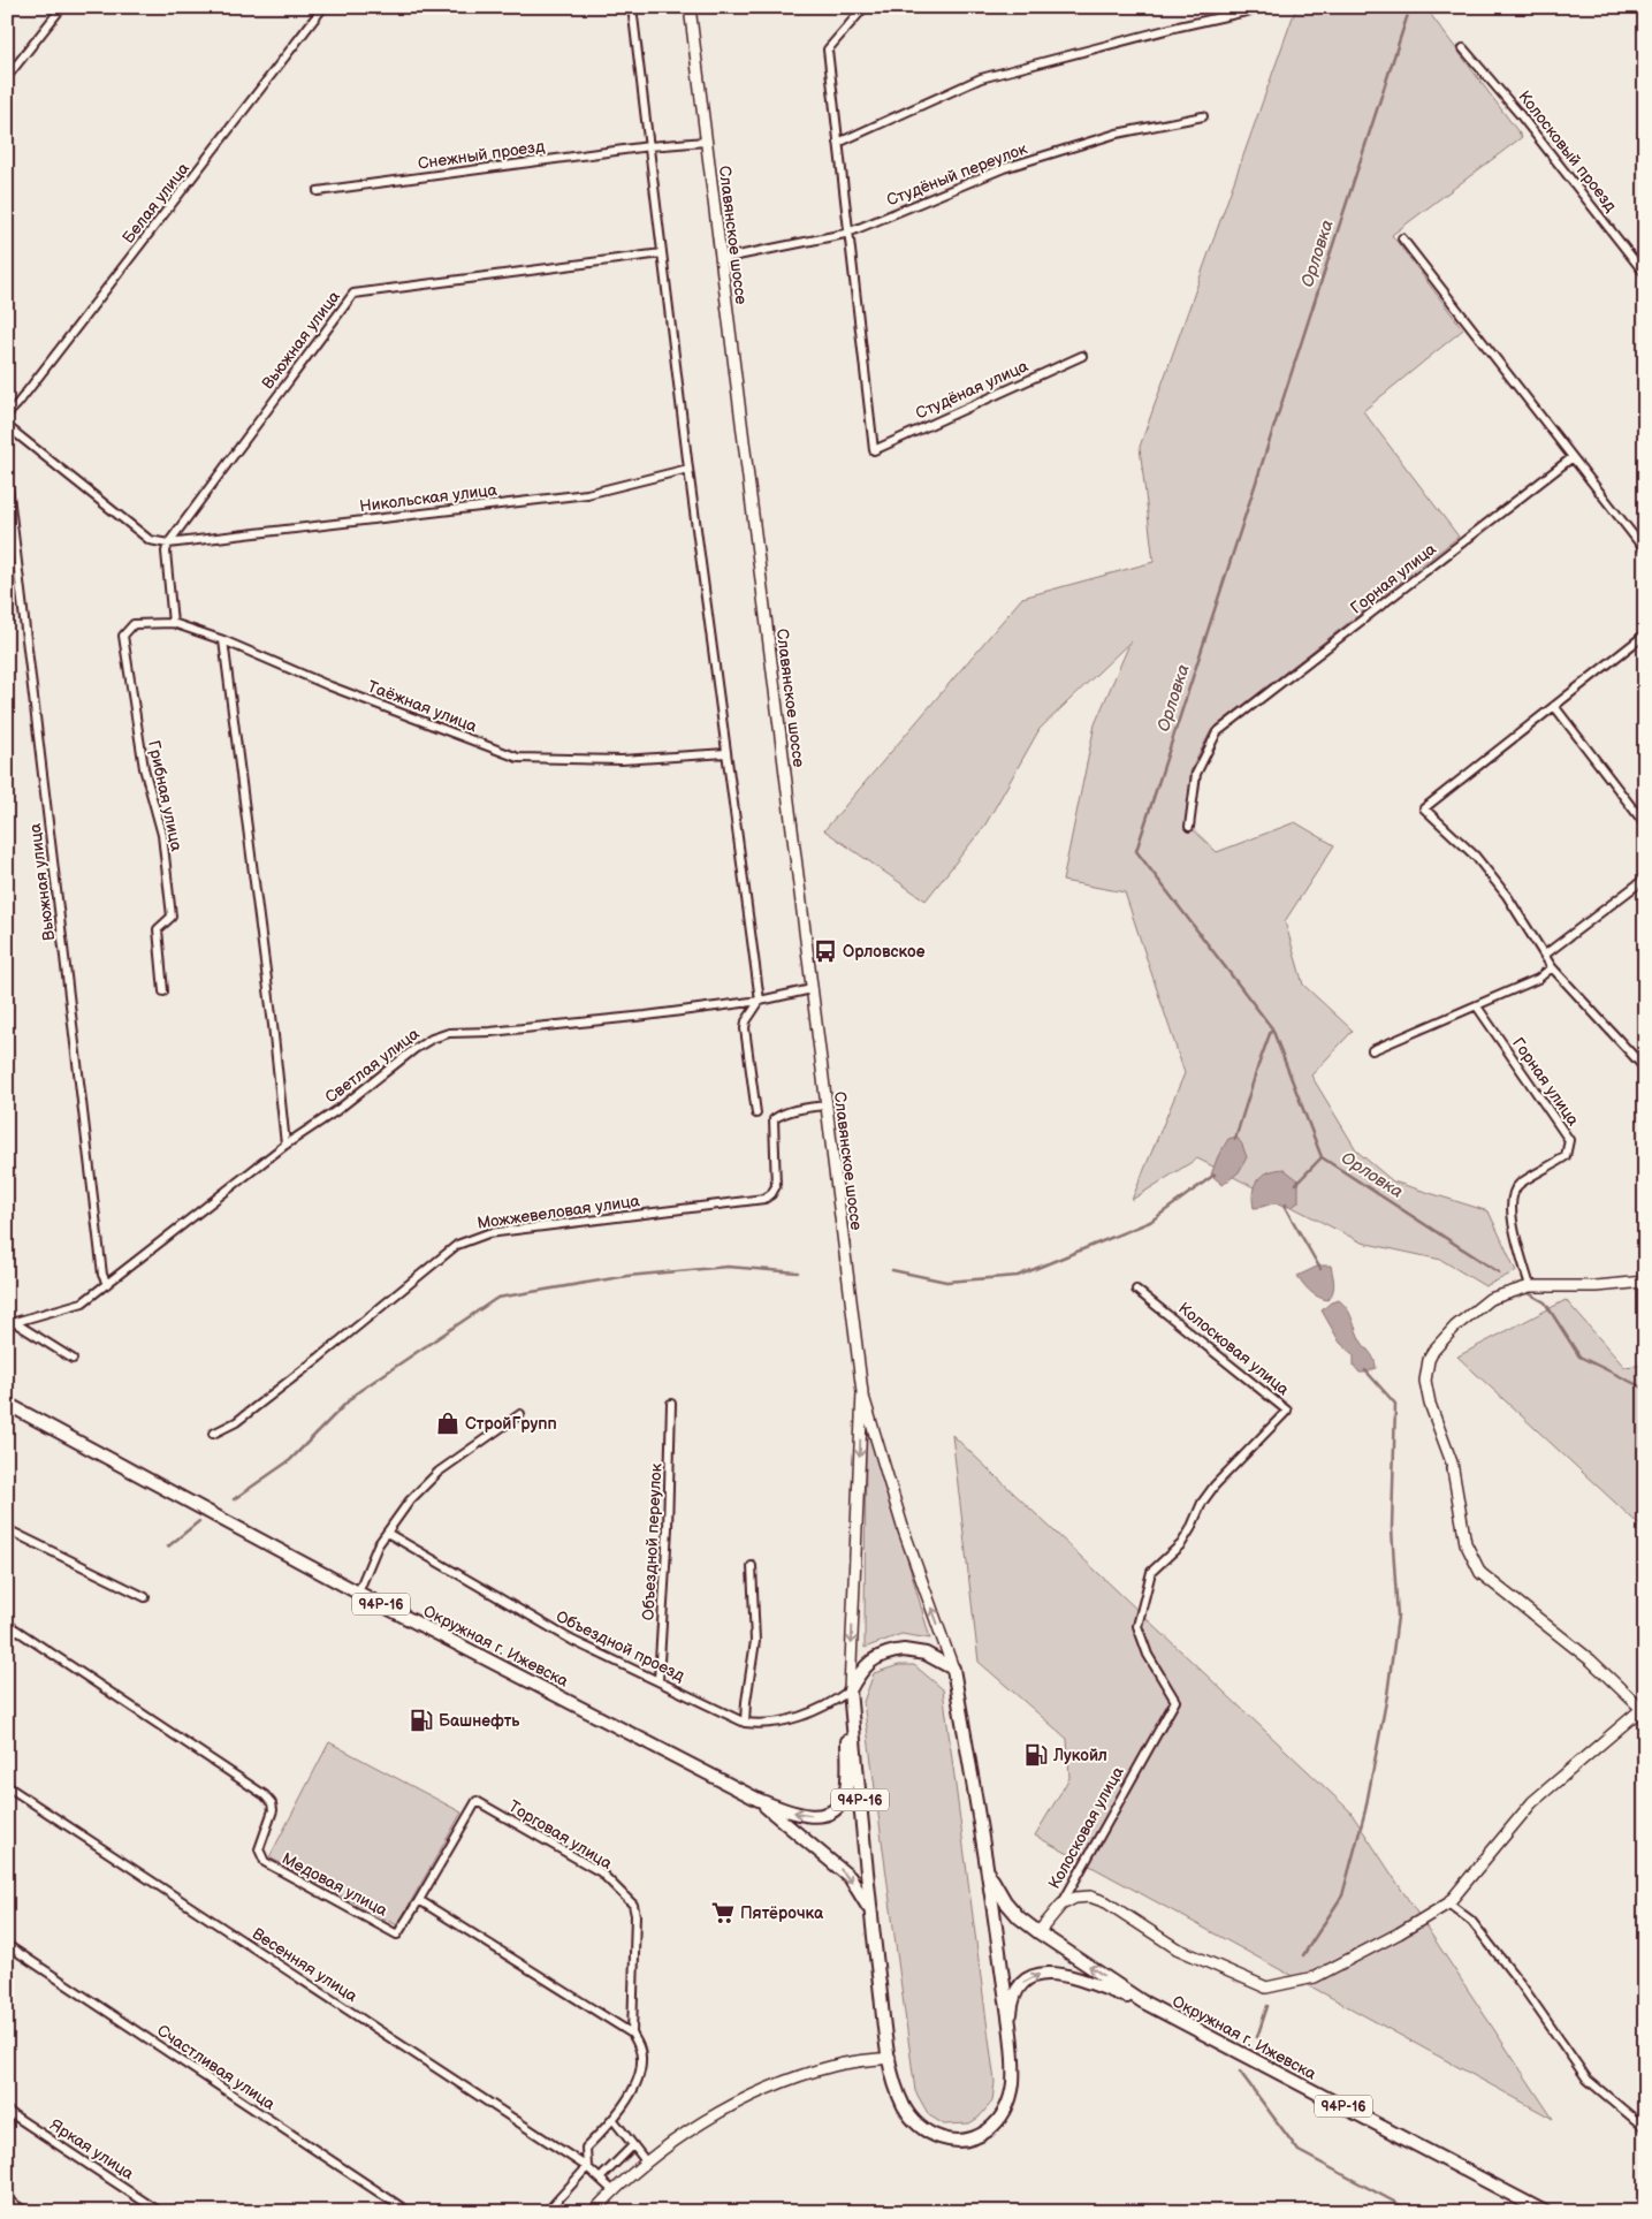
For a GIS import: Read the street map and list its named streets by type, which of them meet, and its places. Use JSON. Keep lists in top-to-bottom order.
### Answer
{
  "streets": {
    "main road": [
      "Славянское шоссе",
      "Колосковая улица",
      "94Р-16",
      "Окружная г. Ижевска"
    ],
    "street": [
      "Колосковый проезд",
      "Снежный проезд",
      "Студёный переулок",
      "Белая улица",
      "Вьюжная улица",
      "Студёная улица",
      "Никольская улица",
      "Горная улица",
      "Таёжная улица",
      "Грибная улица",
      "Светлая улица",
      "Можжевеловая улица",
      "Объездной переулок",
      "Объездной проезд",
      "Торговая улица",
      "Медовая улица",
      "Весенняя улица",
      "Счастливая улица",
      "Яркая улица"
    ]
  },
  "crossings": [
    ["Снежный проезд", "Славянское шоссе"],
    ["Студёный переулок", "Славянское шоссе"],
    ["Студёный переулок", "Студёная улица"],
    ["Славянское шоссе", "Светлая улица"],
    ["Славянское шоссе", "Можжевеловая улица"],
    ["Славянское шоссе", "94Р-16"],
    ["Славянское шоссе", "Окружная г. Ижевска"],
    ["Славянское шоссе", "Объездной проезд"],
    ["Вьюжная улица", "Никольская улица"],
    ["Вьюжная улица", "Светлая улица"],
    ["Горная улица", "Колосковая улица"],
    ["Таёжная улица", "Грибная улица"],
    ["Колосковая улица", "Окружная г. Ижевска"],
    ["Объездной переулок", "Объездной проезд"],
    ["94Р-16", "Окружная г. Ижевска"],
    ["94Р-16", "Объездной проезд"],
    ["Окружная г. Ижевска", "Объездной проезд"],
    ["Торговая улица", "Медовая улица"]
  ],
  "water": ["Орловка"],
  "places": {
    "bus stop": ["Орловское"],
    "shop": ["СтройГрупп"],
    "fuel station": ["Башнефть", "Лукойл"],
    "supermarket": ["Пятёрочка"]
  }
}
